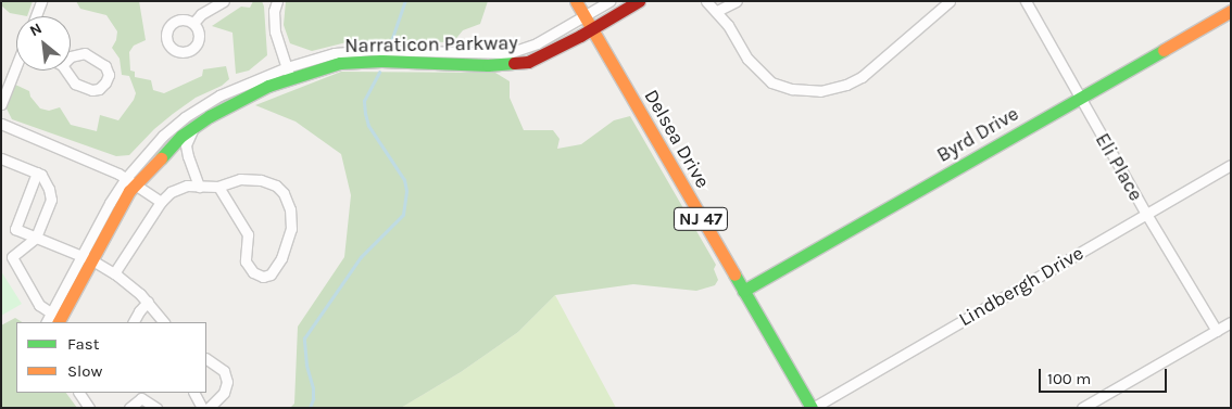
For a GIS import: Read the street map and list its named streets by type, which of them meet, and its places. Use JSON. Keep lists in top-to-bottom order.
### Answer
{
  "streets": {
    "street": [
      "Narraticon Parkway",
      "Byrd Drive",
      "Delsea Drive",
      "Eli Place",
      "NJ 47",
      "Lindbergh Drive"
    ]
  },
  "crossings": [
    ["Narraticon Parkway", "Delsea Drive"],
    ["Byrd Drive", "Delsea Drive"],
    ["Byrd Drive", "Eli Place"],
    ["Delsea Drive", "Lindbergh Drive"],
    ["Eli Place", "Lindbergh Drive"]
  ],
  "legend": ["Fast", "Slow"],
  "scale_bar": "100 m",
  "north": "top left"
}
